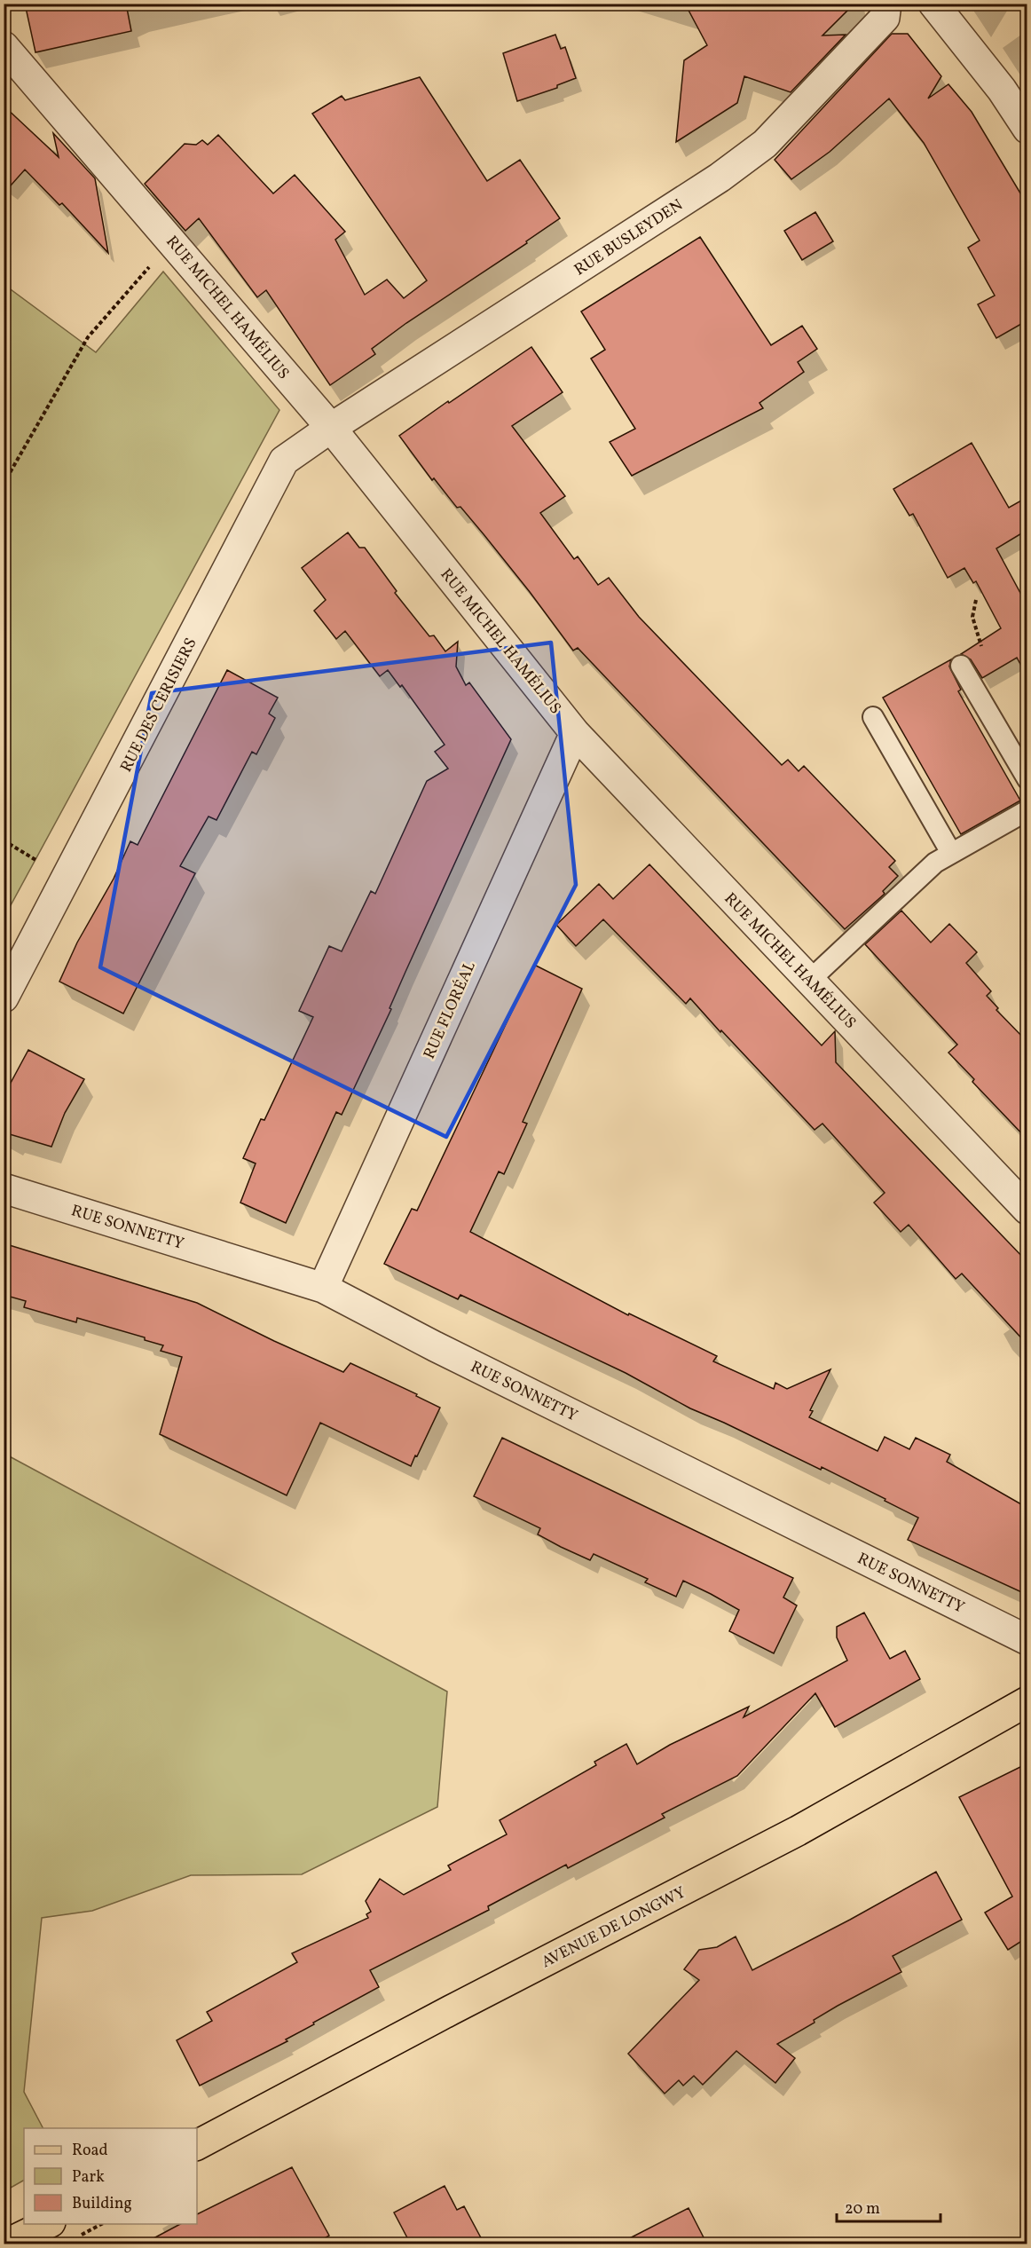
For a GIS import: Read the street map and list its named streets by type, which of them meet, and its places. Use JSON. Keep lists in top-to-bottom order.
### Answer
{
  "streets": {
    "main road": ["AVENUE DE LONGWY"],
    "street": [
      "RUE BUSLEYDEN",
      "RUE MICHEL HAMÉLIUS",
      "RUE DES CERISIERS",
      "RUE FLORÉAL",
      "RUE SONNETTY"
    ]
  },
  "crossings": [
    ["RUE BUSLEYDEN", "RUE MICHEL HAMÉLIUS"],
    ["RUE BUSLEYDEN", "RUE DES CERISIERS"],
    ["RUE MICHEL HAMÉLIUS", "RUE DES CERISIERS"],
    ["RUE MICHEL HAMÉLIUS", "RUE FLORÉAL"],
    ["RUE FLORÉAL", "RUE SONNETTY"]
  ],
  "legend": ["Road", "Park", "Building"],
  "scale_bar": "20 m"
}
